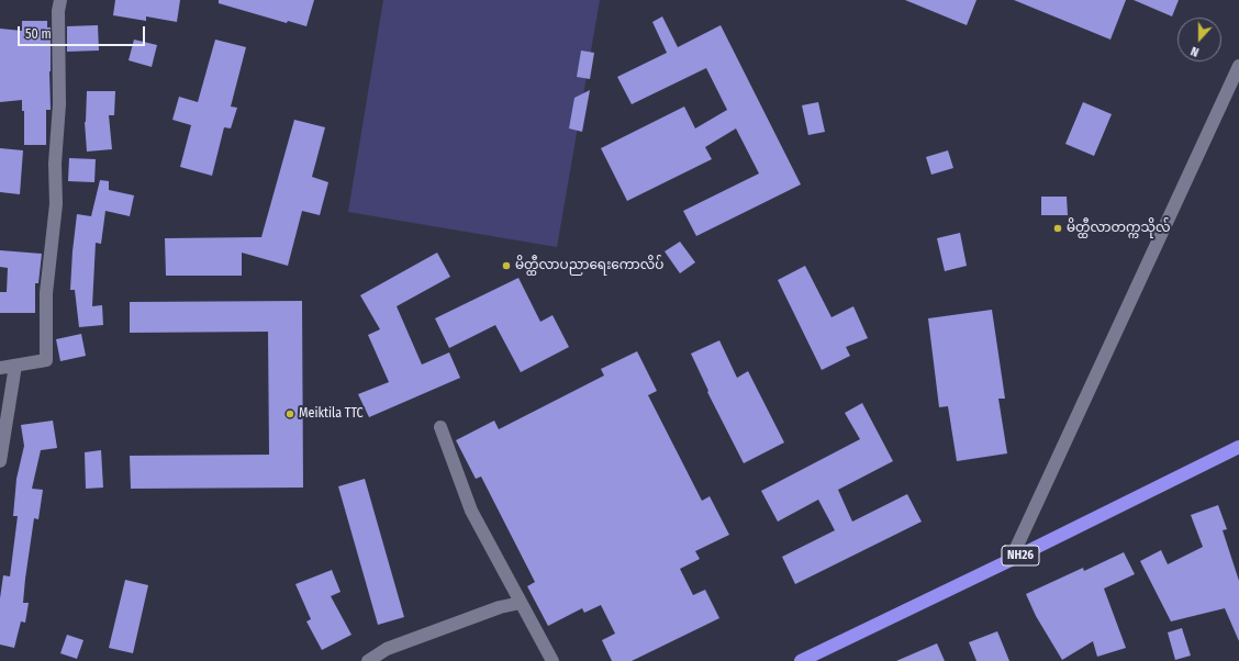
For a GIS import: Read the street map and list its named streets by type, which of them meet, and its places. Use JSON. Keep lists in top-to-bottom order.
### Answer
{
  "streets": {
    "highway": ["NH26"]
  },
  "places": ["မိတ္ထီလာတက္ကသိုလ်", "မိတ္ထီလာပညာရေးကောလိပ်", "Meiktila TTC"],
  "scale_bar": "50 m",
  "north": "bottom"
}
